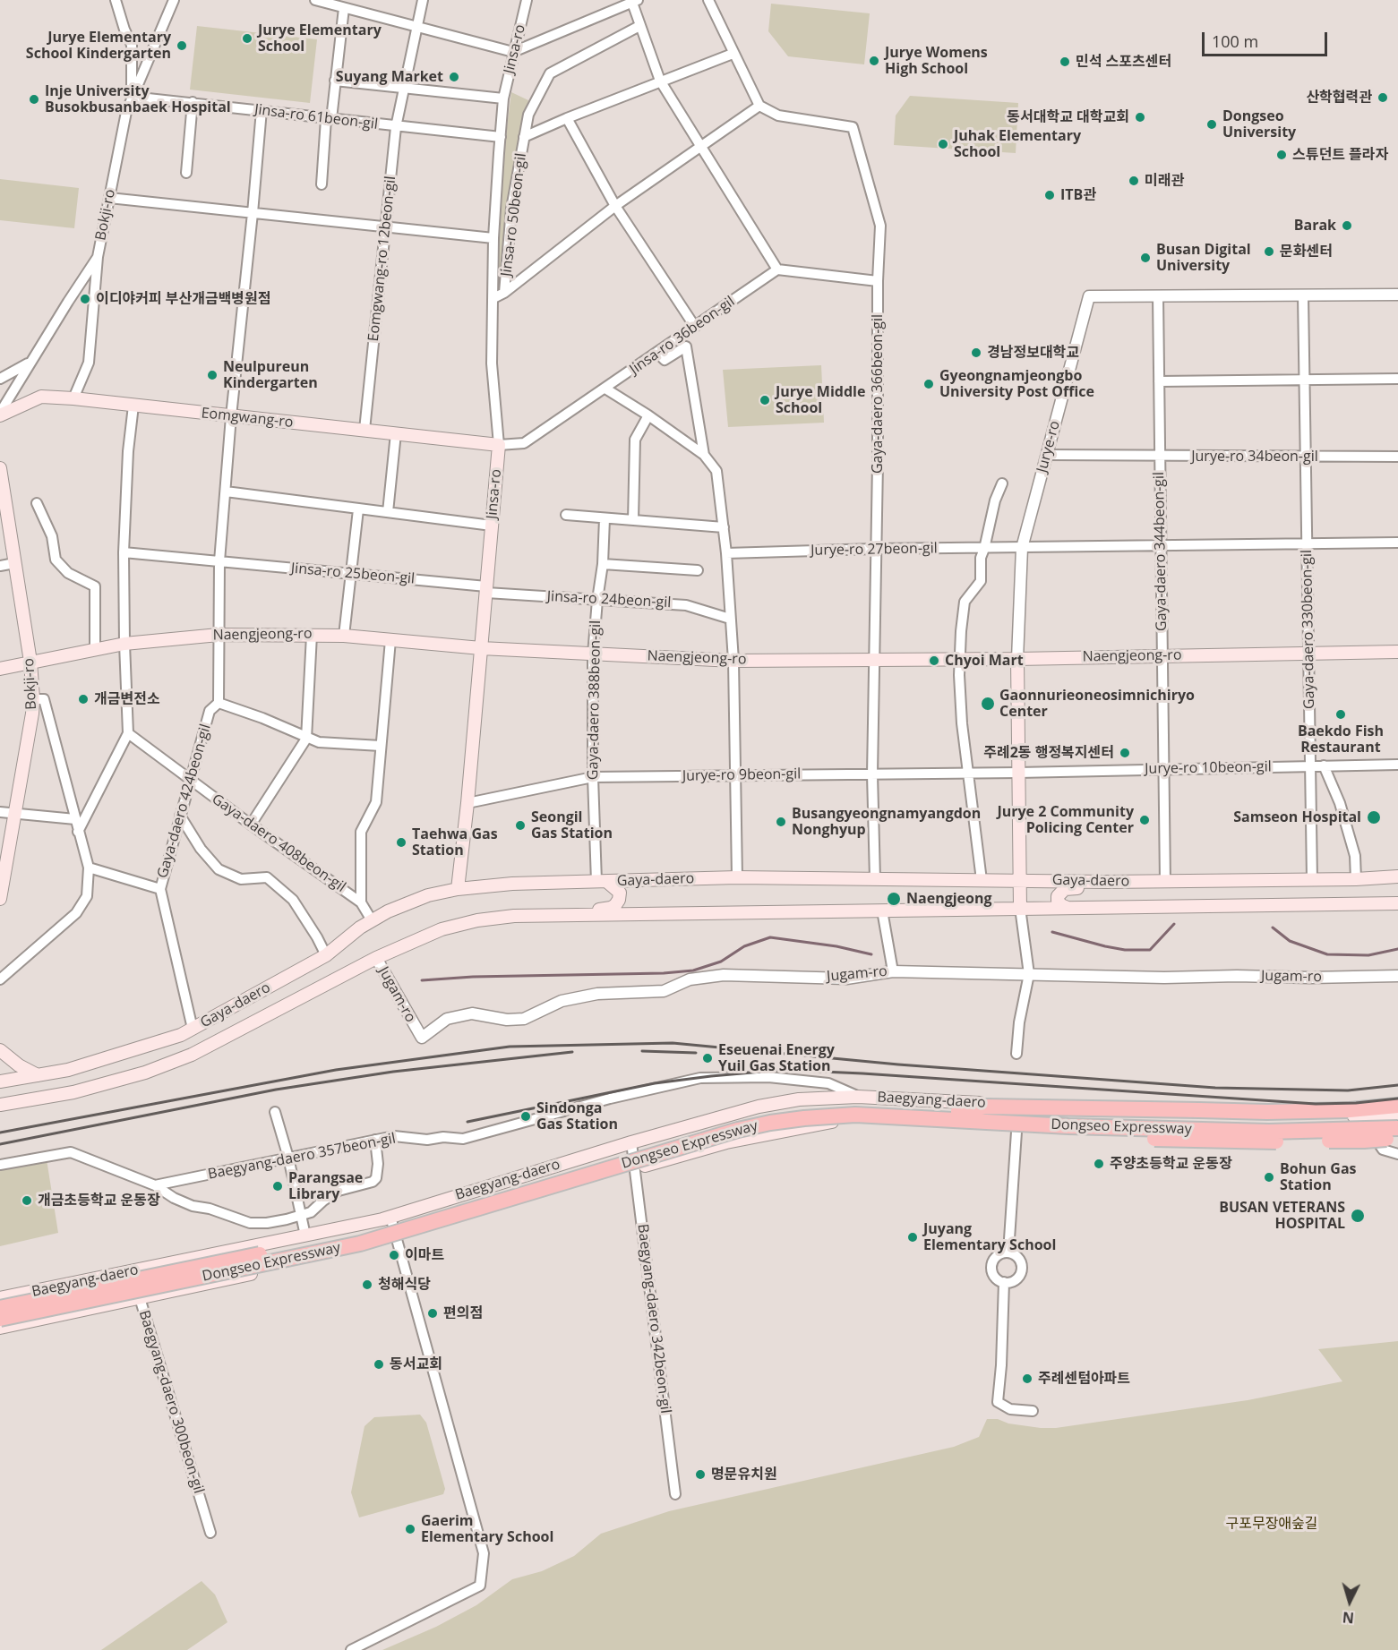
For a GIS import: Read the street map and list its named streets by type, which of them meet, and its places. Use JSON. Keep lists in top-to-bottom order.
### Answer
{
  "streets": {
    "highway": ["Dongseo Expressway"],
    "main road": [
      "Jinsa-ro",
      "Bokji-ro",
      "Eomgwang-ro",
      "Jurye-ro",
      "Naengjeong-ro",
      "Gaya-daero",
      "Baegyang-daero"
    ],
    "street": [
      "Jinsa-ro 61beon-gil",
      "Jinsa-ro 50beon-gil",
      "Eomgwang-ro 12beon-gil",
      "Jinsa-ro 36beon-gil",
      "Gaya-daero 366beon-gil",
      "Jurye-ro 34beon-gil",
      "Jurye-ro 27beon-gil",
      "Gaya-daero 344beon-gil",
      "Jinsa-ro 25beon-gil",
      "Jinsa-ro 24beon-gil",
      "Gaya-daero 330beon-gil",
      "Gaya-daero 388beon-gil",
      "Jurye-ro 10beon-gil",
      "Jurye-ro 9beon-gil",
      "Gaya-daero 424beon-gil",
      "Gaya-daero 408beon-gil",
      "Jugam-ro",
      "Baegyang-daero 357beon-gil",
      "Baegyang-daero 342beon-gil",
      "Baegyang-daero 300beon-gil"
    ]
  },
  "crossings": [
    ["Jinsa-ro", "Jinsa-ro 61beon-gil"],
    ["Jinsa-ro", "Jinsa-ro 36beon-gil"],
    ["Jinsa-ro", "Eomgwang-ro"],
    ["Jinsa-ro", "Jinsa-ro 25beon-gil"],
    ["Jinsa-ro", "Jinsa-ro 24beon-gil"],
    ["Jinsa-ro", "Naengjeong-ro"],
    ["Jinsa-ro", "Jurye-ro 9beon-gil"],
    ["Jinsa-ro", "Gaya-daero"],
    ["Jinsa-ro 61beon-gil", "Bokji-ro"],
    ["Jinsa-ro 61beon-gil", "Eomgwang-ro 12beon-gil"],
    ["Jinsa-ro 61beon-gil", "Gaya-daero 424beon-gil"],
    ["Bokji-ro", "Eomgwang-ro"],
    ["Bokji-ro", "Naengjeong-ro"],
    ["Eomgwang-ro 12beon-gil", "Eomgwang-ro"],
    ["Jinsa-ro 36beon-gil", "Eomgwang-ro"],
    ["Gaya-daero 366beon-gil", "Jurye-ro 27beon-gil"],
    ["Gaya-daero 366beon-gil", "Naengjeong-ro"],
    ["Gaya-daero 366beon-gil", "Jurye-ro 9beon-gil"],
    ["Gaya-daero 366beon-gil", "Gaya-daero"],
    ["Eomgwang-ro", "Gaya-daero 424beon-gil"],
    ["Jurye-ro", "Jurye-ro 34beon-gil"],
    ["Jurye-ro", "Jurye-ro 27beon-gil"],
    ["Jurye-ro", "Gaya-daero 344beon-gil"],
    ["Jurye-ro", "Gaya-daero 330beon-gil"],
    ["Jurye-ro", "Naengjeong-ro"],
    ["Jurye-ro", "Jurye-ro 10beon-gil"],
    ["Jurye-ro", "Jurye-ro 9beon-gil"],
    ["Jurye-ro", "Gaya-daero"],
    ["Jurye-ro 34beon-gil", "Gaya-daero 344beon-gil"],
    ["Jurye-ro 34beon-gil", "Gaya-daero 330beon-gil"],
    ["Jurye-ro 27beon-gil", "Gaya-daero 344beon-gil"],
    ["Jurye-ro 27beon-gil", "Gaya-daero 330beon-gil"],
    ["Gaya-daero 344beon-gil", "Naengjeong-ro"],
    ["Gaya-daero 344beon-gil", "Jurye-ro 10beon-gil"],
    ["Gaya-daero 344beon-gil", "Gaya-daero"],
    ["Jinsa-ro 25beon-gil", "Jinsa-ro 24beon-gil"],
    ["Jinsa-ro 25beon-gil", "Gaya-daero 424beon-gil"],
    ["Jinsa-ro 24beon-gil", "Gaya-daero 388beon-gil"],
    ["Gaya-daero 330beon-gil", "Naengjeong-ro"],
    ["Gaya-daero 330beon-gil", "Jurye-ro 10beon-gil"],
    ["Gaya-daero 330beon-gil", "Gaya-daero"],
    ["Naengjeong-ro", "Gaya-daero 388beon-gil"],
    ["Naengjeong-ro", "Gaya-daero 424beon-gil"],
    ["Gaya-daero 388beon-gil", "Jurye-ro 9beon-gil"],
    ["Gaya-daero 388beon-gil", "Gaya-daero"],
    ["Jurye-ro 10beon-gil", "Jurye-ro 9beon-gil"],
    ["Gaya-daero 424beon-gil", "Gaya-daero 408beon-gil"],
    ["Gaya-daero 424beon-gil", "Gaya-daero"],
    ["Gaya-daero 408beon-gil", "Gaya-daero"],
    ["Gaya-daero", "Jugam-ro"],
    ["Baegyang-daero", "Dongseo Expressway"],
    ["Baegyang-daero", "Baegyang-daero 357beon-gil"],
    ["Baegyang-daero", "Baegyang-daero 342beon-gil"],
    ["Baegyang-daero", "Baegyang-daero 300beon-gil"]
  ],
  "parks": ["구포무장애숲길"],
  "places": [
    "Jurye Elementary School",
    "Jurye Elementary School Kindergarten",
    "Jurye Womens High School",
    "민석 스포츠센터",
    "Suyang Market",
    "산학협력관",
    "Inje University Busokbusanbaek Hospital",
    "동서대학교 대학교회",
    "Dongseo University",
    "Juhak Elementary School",
    "스튜던트 플라자",
    "미래관",
    "ITB관",
    "Barak",
    "문화센터",
    "Busan Digital University",
    "이디야커피 부산개금백병원점",
    "경남정보대학교",
    "Neulpureun Kindergarten",
    "Gyeongnamjeongbo University Post Office",
    "Jurye Middle School",
    "Chyoi Mart",
    "개금변전소",
    "Gaonnurieoneosimnichiryo Center",
    "Baekdo Fish Restaurant",
    "주례2동 행정복지센터",
    "Samseon Hospital",
    "Jurye 2 Community Policing Center",
    "Busangyeongnamyangdon Nonghyup",
    "Seongil Gas Station",
    "Taehwa Gas Station",
    "Naengjeong",
    "Eseuenai Energy Yuil Gas Station",
    "Sindonga Gas Station",
    "주양초등학교 운동장",
    "Bohun Gas Station",
    "Parangsae Library",
    "개금초등학교 운동장",
    "BUSAN VETERANS HOSPITAL",
    "Juyang Elementary School",
    "이마트",
    "청해식당",
    "편의점",
    "동서교회",
    "주례센텀아파트",
    "명문유치원",
    "Gaerim Elementary School"
  ],
  "scale_bar": "100 m",
  "north": "bottom"
}
